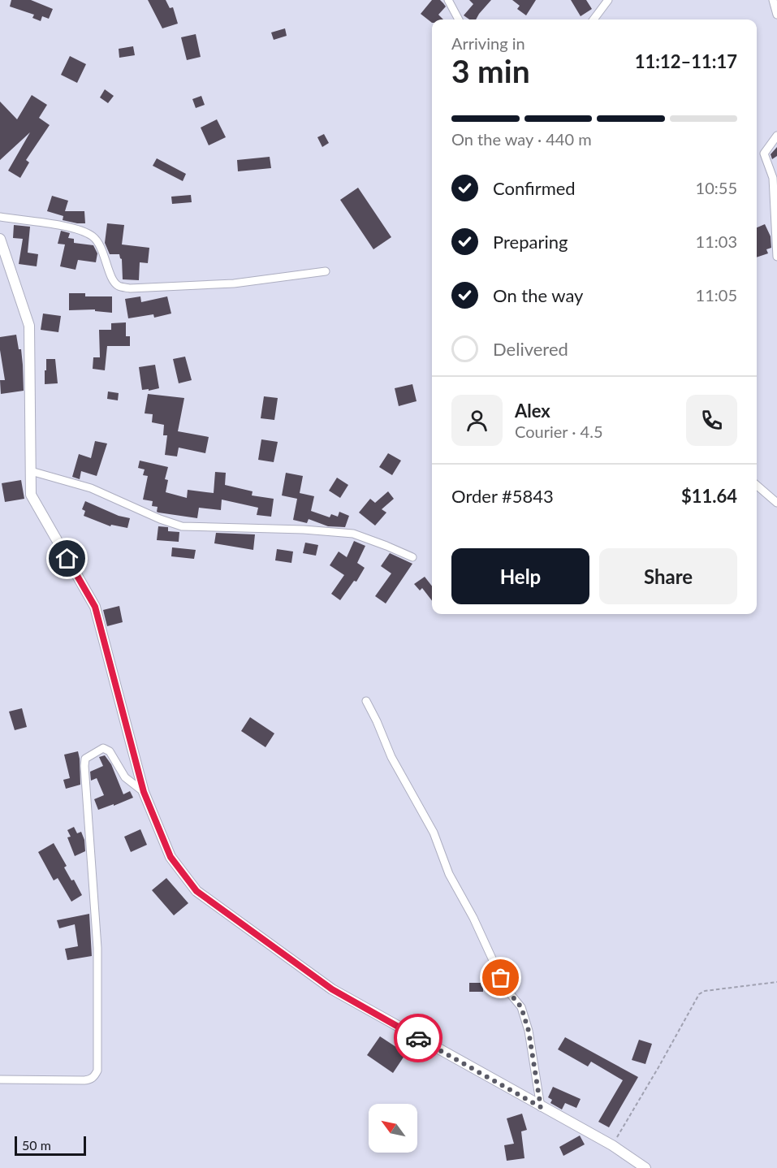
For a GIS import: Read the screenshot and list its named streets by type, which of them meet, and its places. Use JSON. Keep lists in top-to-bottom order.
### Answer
{
  "scale_bar": "50 m",
  "north": "top left",
  "page": {
    "heading": ["3 min", "Arriving in", "11:12–11:17"],
    "panel": [
      "Alex",
      "Courier · 4.5",
      "Order #5843",
      "$11.64"
    ],
    "bar": "On the way · 440 m",
    "list": [
      ["Confirmed", "10:55"],
      ["Preparing", "11:03"],
      ["On the way", "11:05"],
      "Delivered"
    ],
    "buttons": ["Help", "Share"],
    "scale": "50 m"
  }
}
